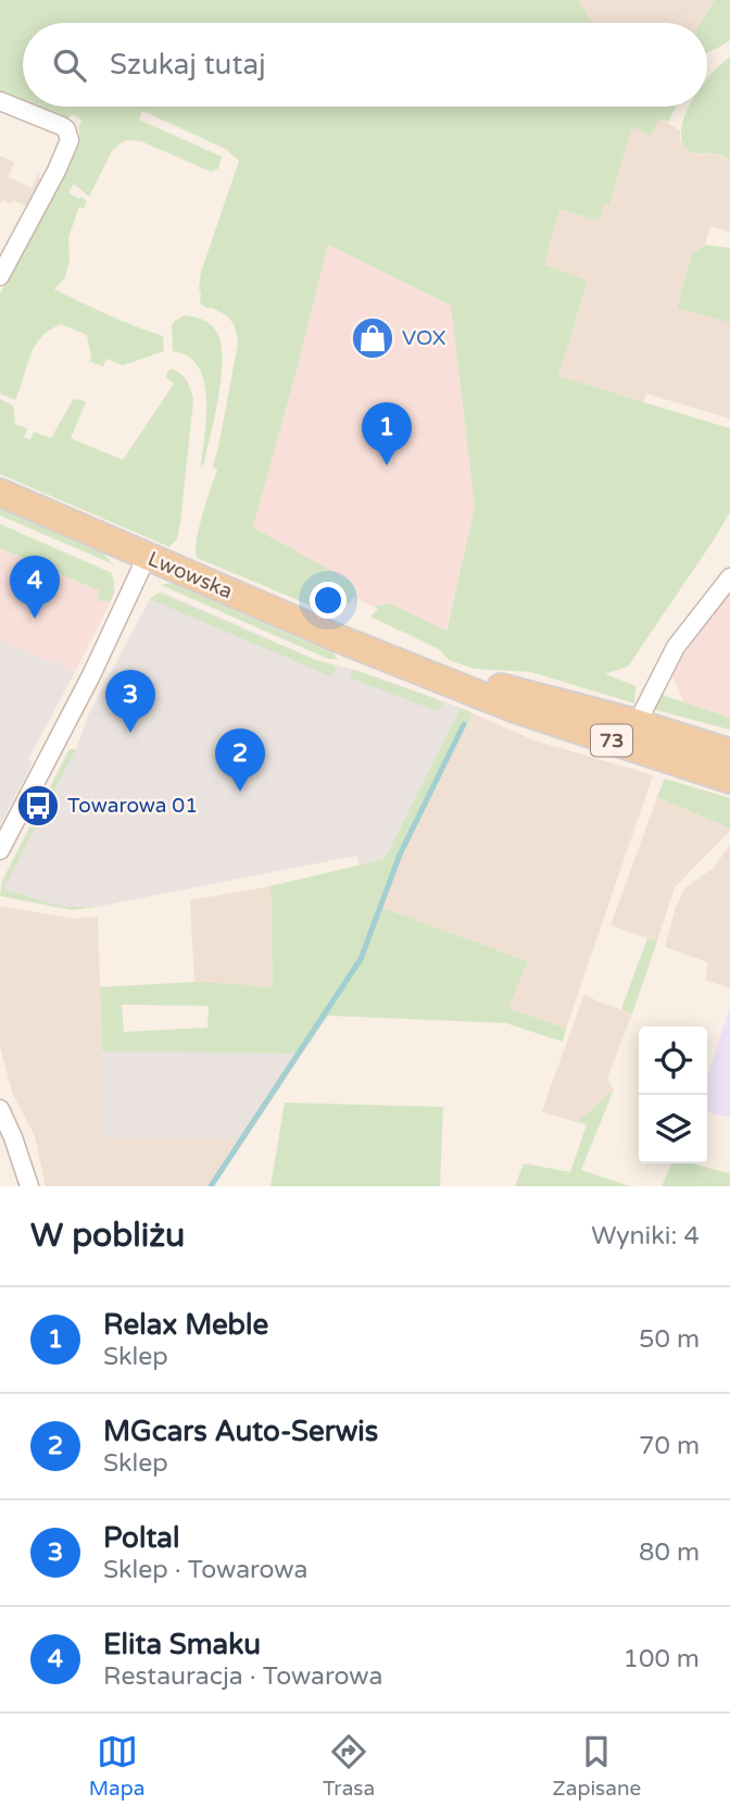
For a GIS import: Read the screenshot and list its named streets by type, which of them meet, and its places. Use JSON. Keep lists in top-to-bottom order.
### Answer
{
  "streets": {
    "main road": ["Lwowska", "73"]
  },
  "places": {
    "shop": ["VOX"],
    "bus stop": ["Towarowa 01"]
  },
  "page": {
    "search": "Szukaj tutaj",
    "pins": [
      "1",
      "4",
      "3",
      "2"
    ],
    "heading": ["W pobliżu", "Wyniki: 4"],
    "list": [
      {
        "mark": "1",
        "name": "Relax Meble",
        "note": "Sklep",
        "value": "50 m"
      },
      {
        "mark": "2",
        "name": "MGcars Auto-Serwis",
        "note": "Sklep",
        "value": "70 m"
      },
      {
        "mark": "3",
        "name": "Poltal",
        "note": "Sklep · Towarowa",
        "value": "80 m"
      },
      {
        "mark": "4",
        "name": "Elita Smaku",
        "note": "Restauracja · Towarowa",
        "value": "100 m"
      }
    ],
    "nav": ["Mapa", "Trasa", "Zapisane"]
  }
}
